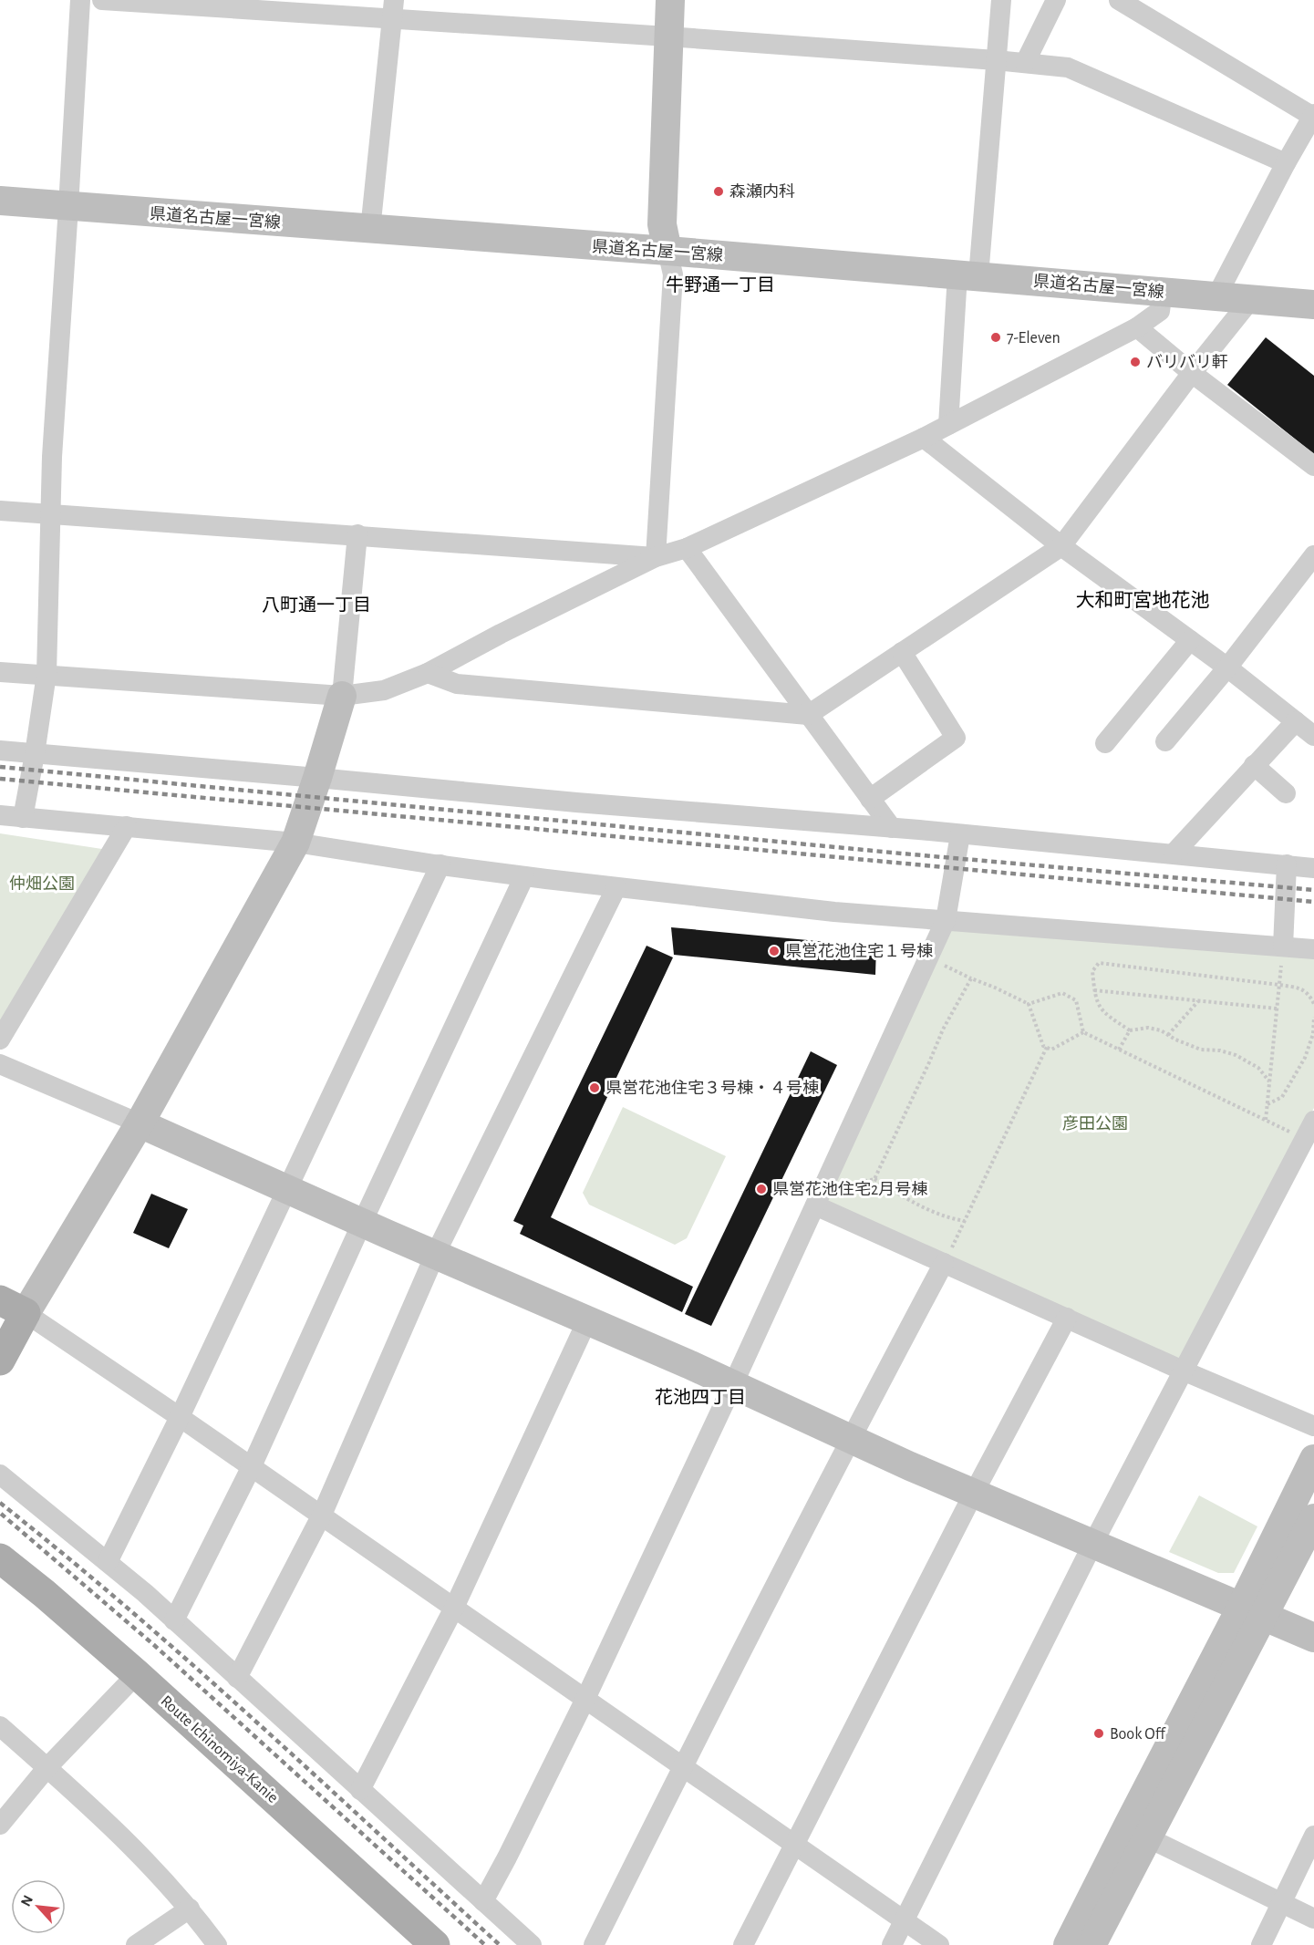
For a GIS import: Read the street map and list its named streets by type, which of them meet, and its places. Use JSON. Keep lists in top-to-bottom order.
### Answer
{
  "streets": {
    "main road": ["Route Ichinomiya-Kanie"],
    "street": ["県道名古屋一宮線"]
  },
  "districts": [
    "牛野通一丁目",
    "大和町宮地花池",
    "八町通一丁目",
    "花池四丁目"
  ],
  "parks": ["仲畑公園", "彦田公園"],
  "places": [
    "森瀬内科",
    "7-Eleven",
    "バリバリ軒",
    "県営花池住宅１号棟",
    "県営花池住宅３号棟・４号棟",
    "県営花池住宅2月号棟",
    "Book Off"
  ],
  "north": "top left"
}
